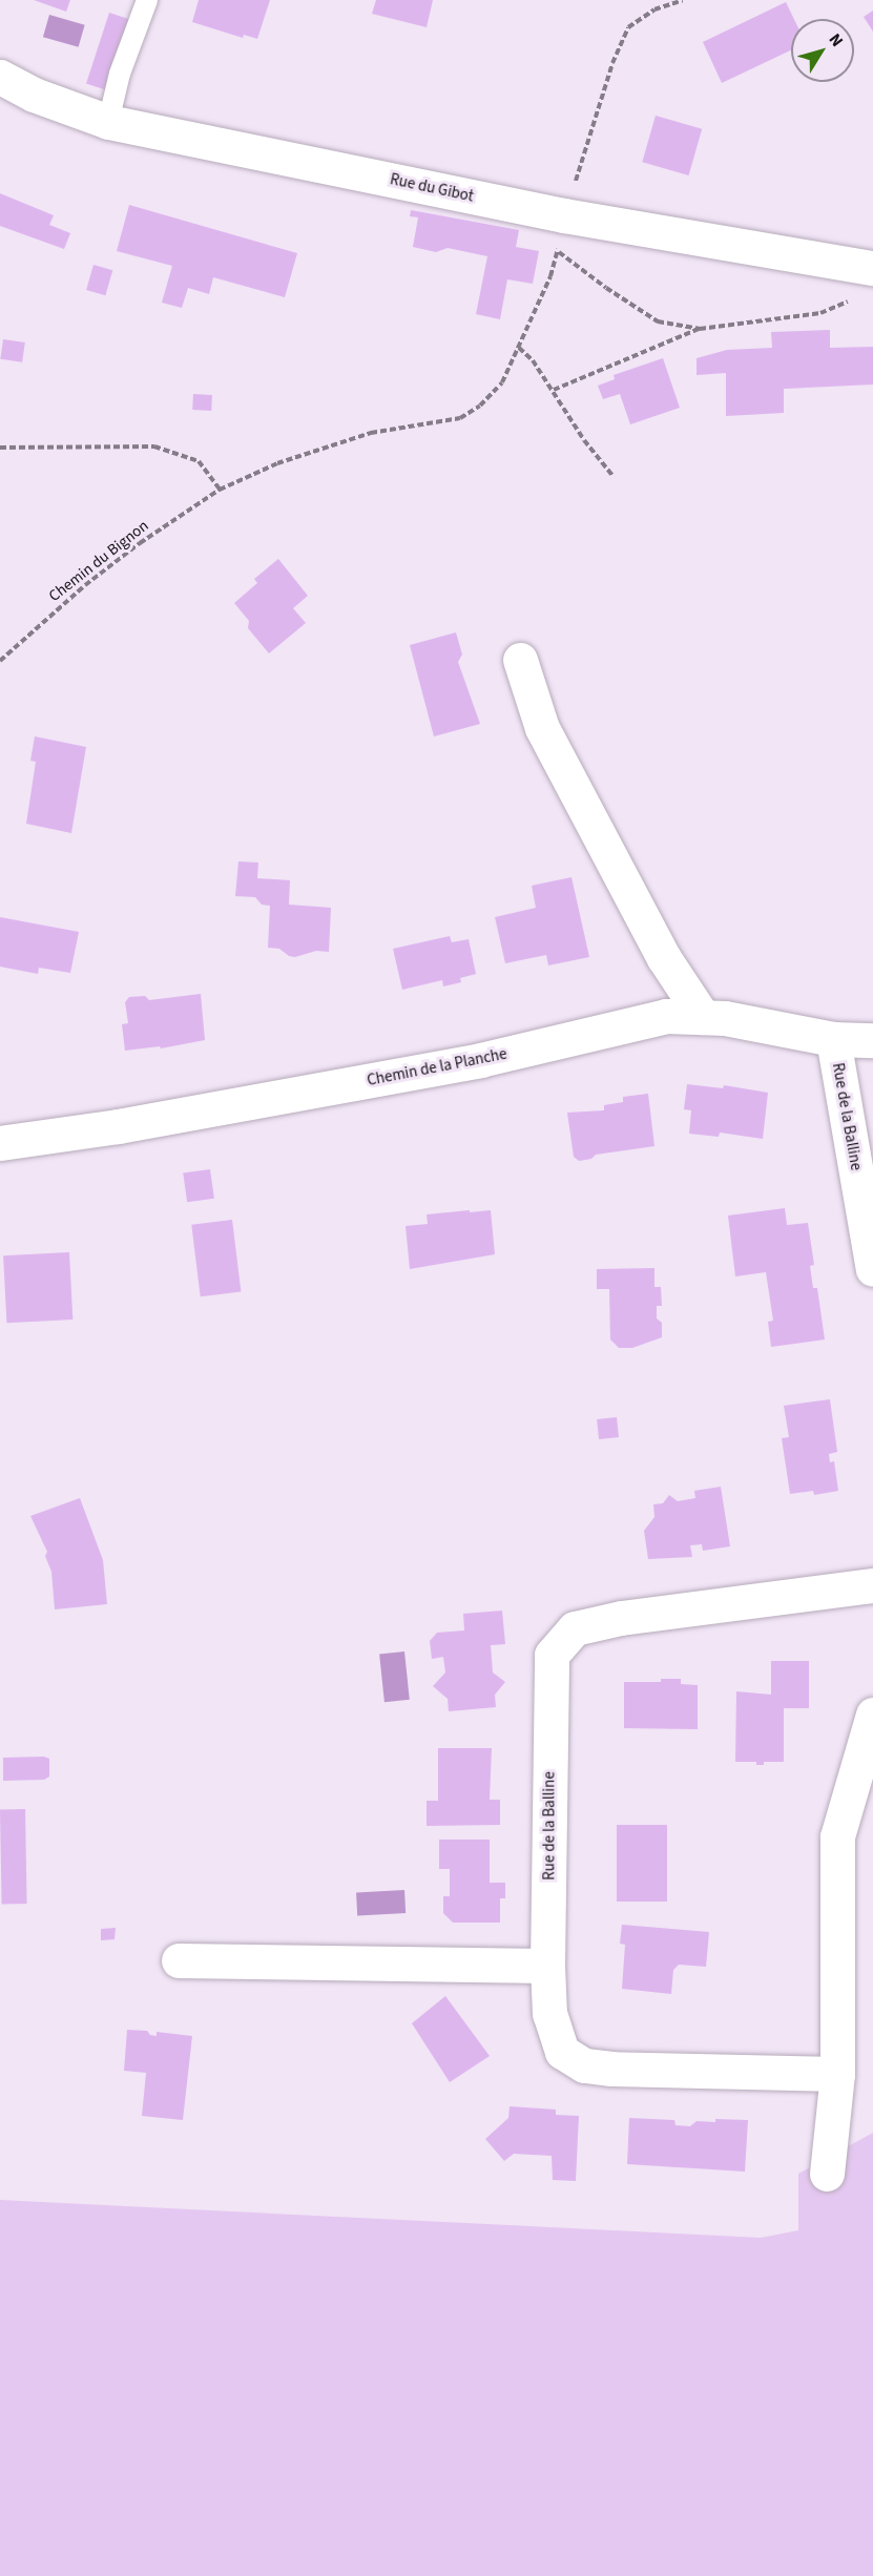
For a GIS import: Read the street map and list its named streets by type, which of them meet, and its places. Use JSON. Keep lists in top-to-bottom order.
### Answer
{
  "streets": {
    "street": ["Rue du Gibot", "Chemin de la Planche", "Rue de la Balline"],
    "path": ["Chemin du Bignon"]
  },
  "crossings": [
    ["Rue du Gibot", "Chemin du Bignon"],
    ["Chemin de la Planche", "Rue de la Balline"]
  ],
  "north": "top right"
}
